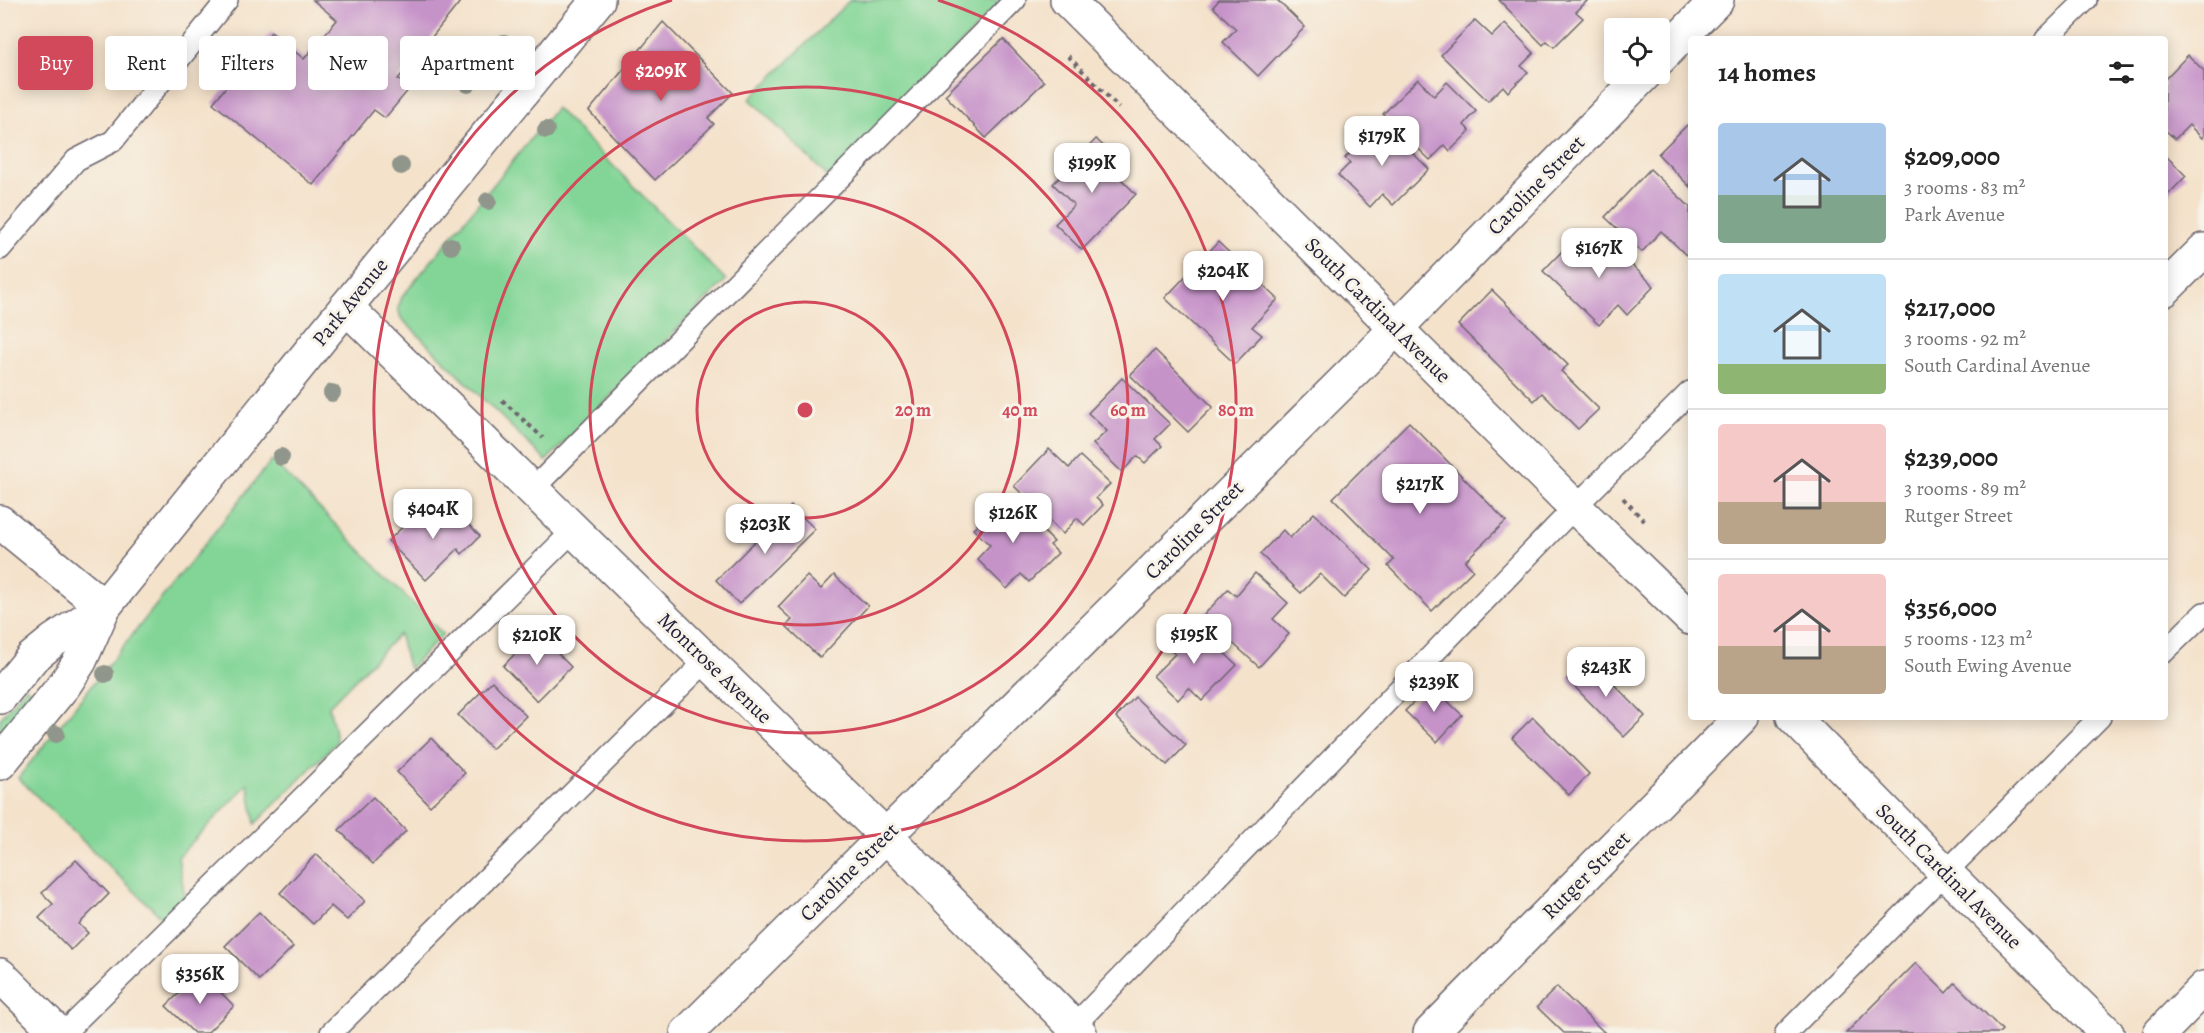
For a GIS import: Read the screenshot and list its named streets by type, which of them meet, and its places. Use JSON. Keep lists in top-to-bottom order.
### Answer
{
  "streets": {
    "street": [
      "Caroline Street",
      "Park Avenue",
      "South Cardinal Avenue",
      "Montrose Avenue",
      "Rutger Street"
    ]
  },
  "crossings": [
    ["Caroline Street", "South Cardinal Avenue"],
    ["Caroline Street", "Montrose Avenue"],
    ["Park Avenue", "Montrose Avenue"]
  ],
  "page": {
    "chip": [
      "Buy",
      "Rent",
      "Filters",
      "New",
      "Apartment"
    ],
    "heading": "14 homes",
    "price": [
      "$209K",
      "$179K",
      "$199K",
      "$167K",
      "$204K",
      "$217K",
      "$404K",
      "$126K",
      "$203K",
      "$195K",
      "$210K",
      "$243K",
      "$239K",
      "$356K"
    ],
    "list": [
      {
        "name": "$209,000",
        "note": "3 rooms · 83 m² · Park Avenue"
      },
      {
        "name": "$217,000",
        "note": "3 rooms · 92 m² · South Cardinal Avenue"
      },
      {
        "name": "$239,000",
        "note": "3 rooms · 89 m² · Rutger Street"
      },
      {
        "name": "$356,000",
        "note": "5 rooms · 123 m² · South Ewing Avenue"
      }
    ]
  },
  "rings": [
    "20 m",
    "40 m",
    "60 m",
    "80 m"
  ]
}
